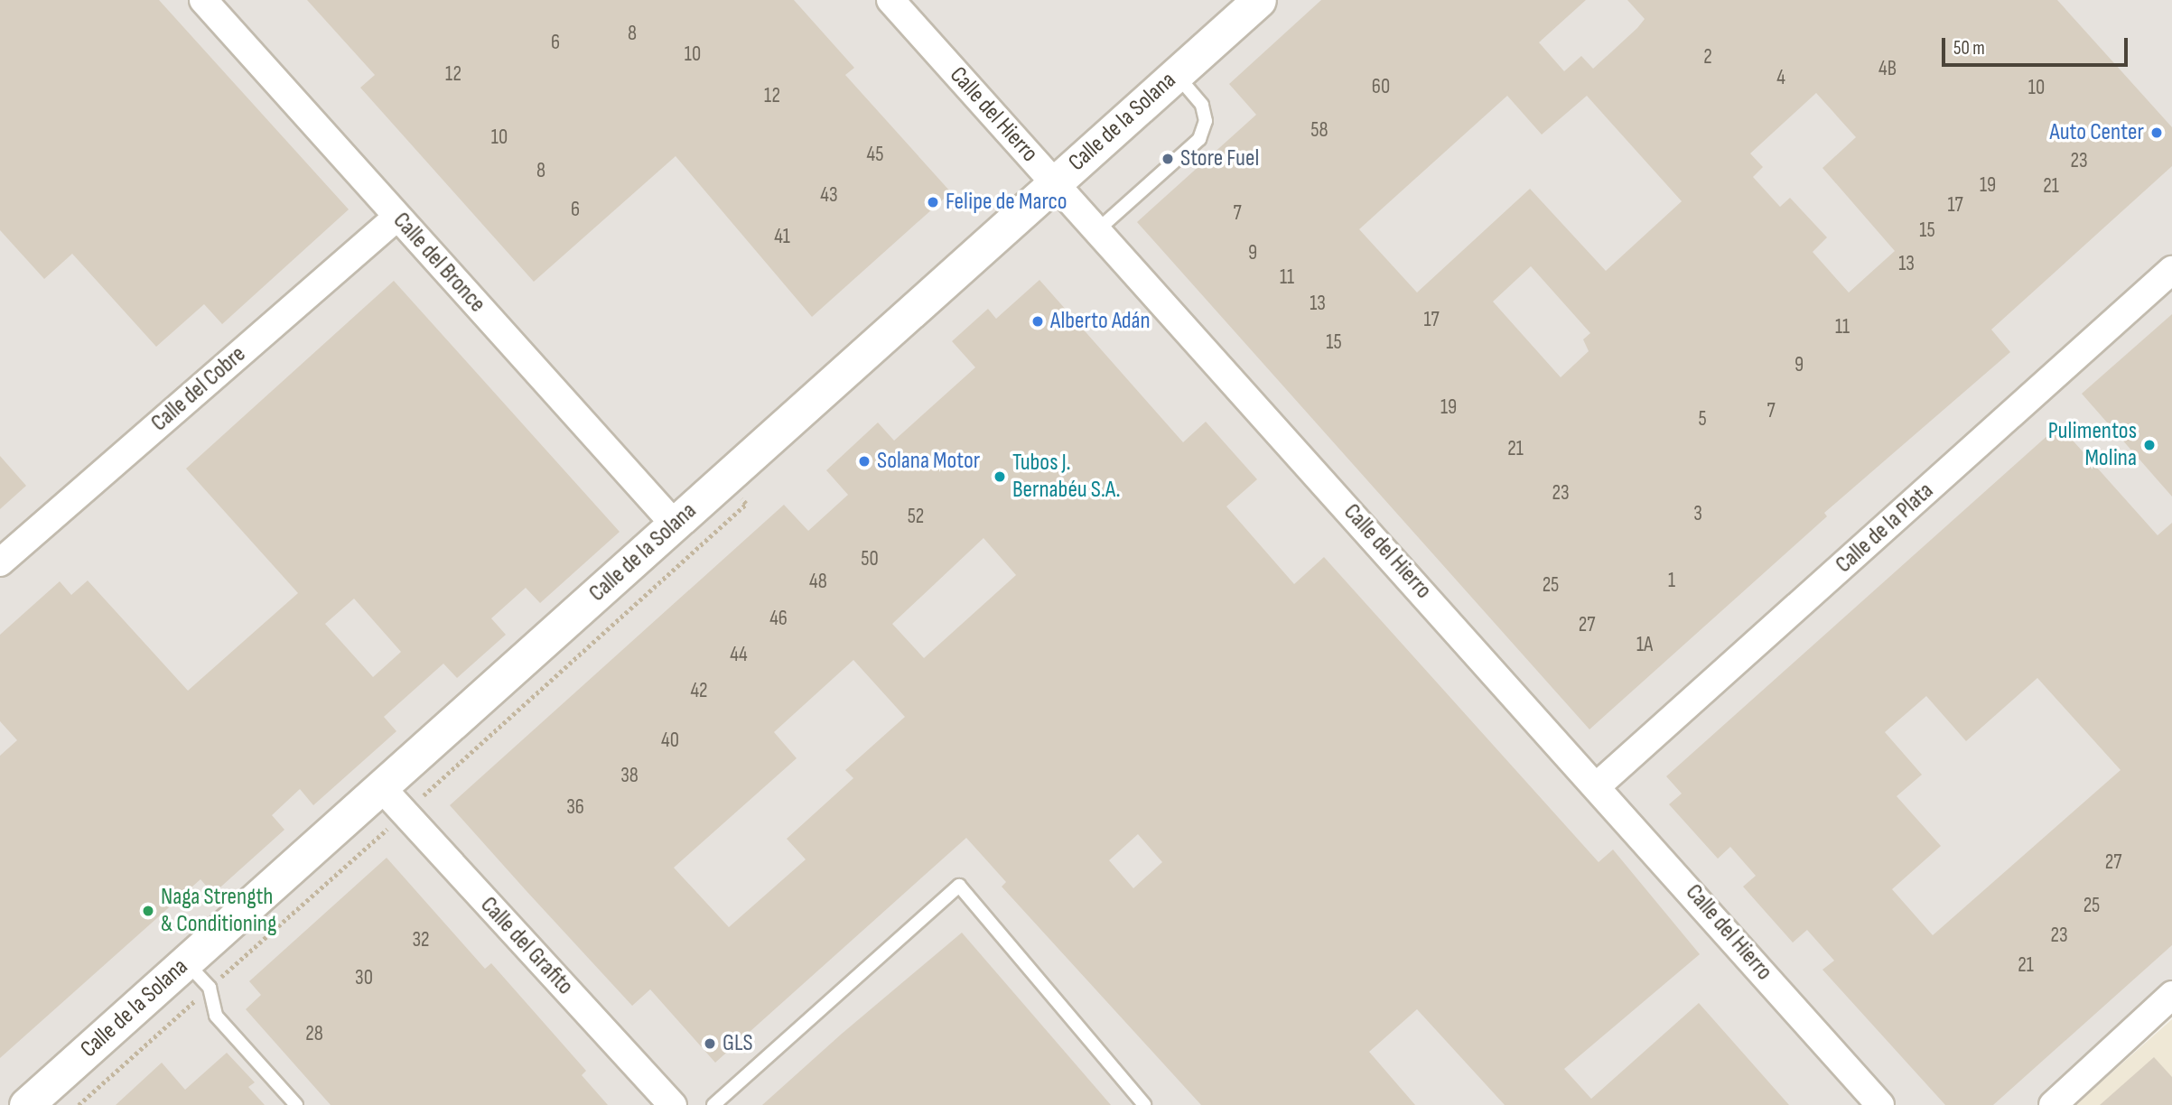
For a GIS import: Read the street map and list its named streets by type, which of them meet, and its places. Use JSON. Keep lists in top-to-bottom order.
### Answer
{
  "streets": {
    "street": [
      "Calle del Hierro",
      "Calle de la Solana",
      "Calle del Bronce",
      "Calle del Cobre",
      "Calle de la Plata",
      "Calle del Grafito"
    ]
  },
  "crossings": [
    ["Calle del Hierro", "Calle de la Solana"],
    ["Calle del Hierro", "Calle de la Plata"],
    ["Calle de la Solana", "Calle del Bronce"],
    ["Calle de la Solana", "Calle del Grafito"],
    ["Calle del Bronce", "Calle del Cobre"]
  ],
  "places": [
    "Auto Center",
    "Store Fuel",
    "Felipe de Marco",
    "Alberto Adán",
    "Pulimentos Molina",
    "Solana Motor",
    "Tubos J. Bernabéu S.A.",
    "Naga Strength & Conditioning",
    "GLS"
  ],
  "house_numbers": [
    "8",
    "6",
    "10",
    "2",
    "4B",
    "12",
    "4",
    "60",
    "10",
    "12",
    "58",
    "10",
    "45",
    "23",
    "8",
    "19",
    "21",
    "43",
    "17",
    "6",
    "7",
    "15",
    "41",
    "9",
    "13",
    "11",
    "13",
    "17",
    "11",
    "15",
    "9",
    "19",
    "7",
    "5",
    "21",
    "23",
    "3",
    "52",
    "50",
    "1",
    "48",
    "25",
    "46",
    "27",
    "1A",
    "44",
    "42",
    "40",
    "38",
    "36",
    "27",
    "25",
    "23",
    "32",
    "21",
    "30",
    "28"
  ],
  "scale_bar": "50 m"
}
